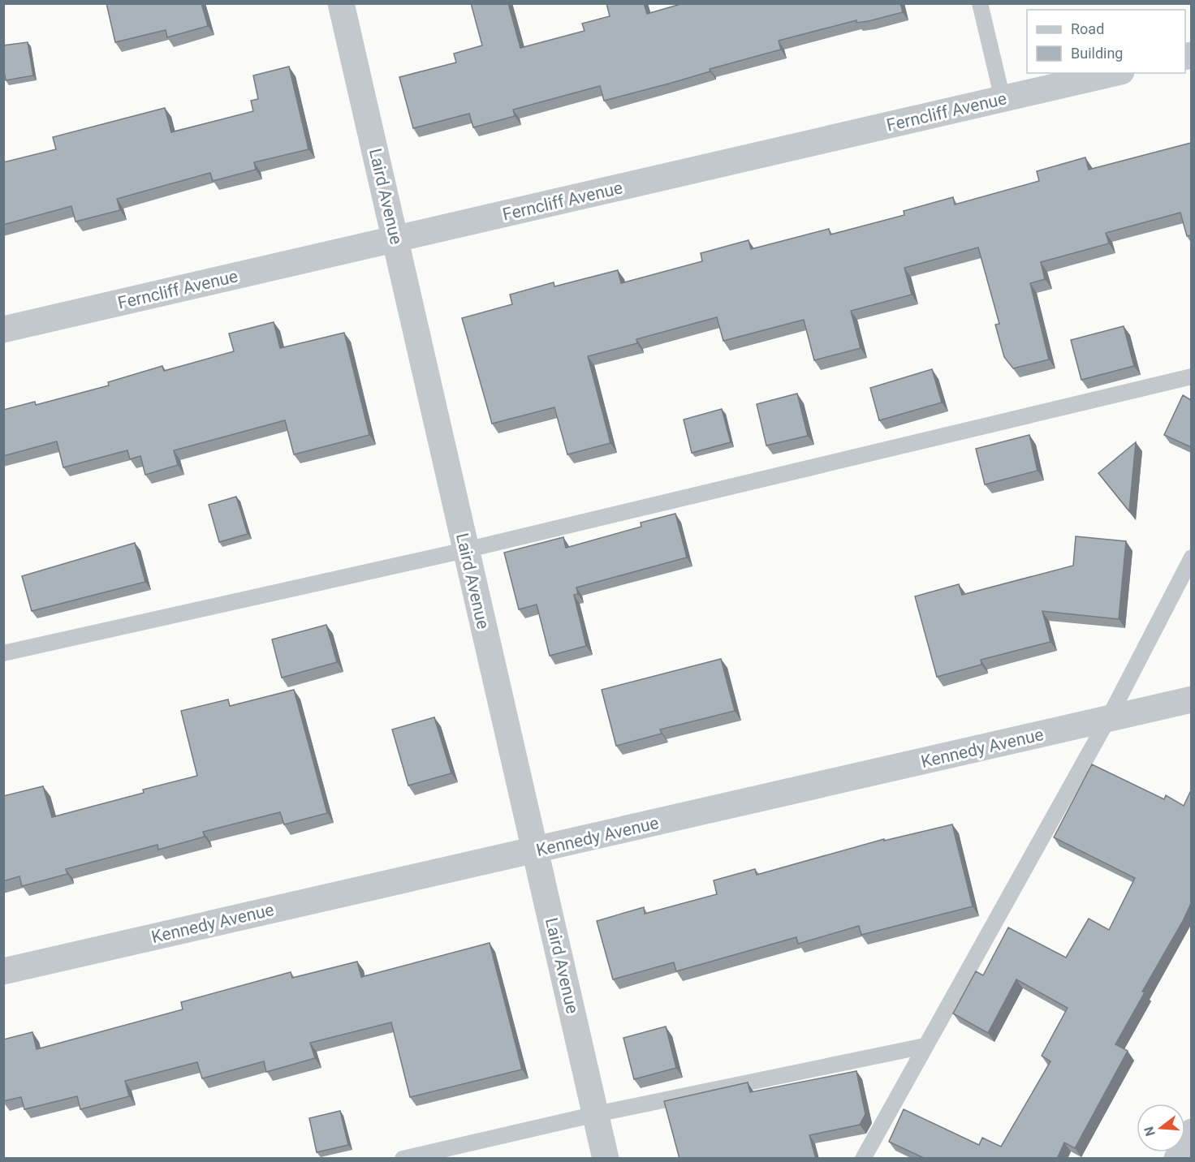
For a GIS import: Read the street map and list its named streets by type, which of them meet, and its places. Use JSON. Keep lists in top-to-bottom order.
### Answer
{
  "streets": {
    "street": ["Ferncliff Avenue", "Laird Avenue", "Kennedy Avenue"]
  },
  "crossings": [
    ["Ferncliff Avenue", "Laird Avenue"],
    ["Laird Avenue", "Kennedy Avenue"]
  ],
  "legend": ["Road", "Building"],
  "north": "left"
}
